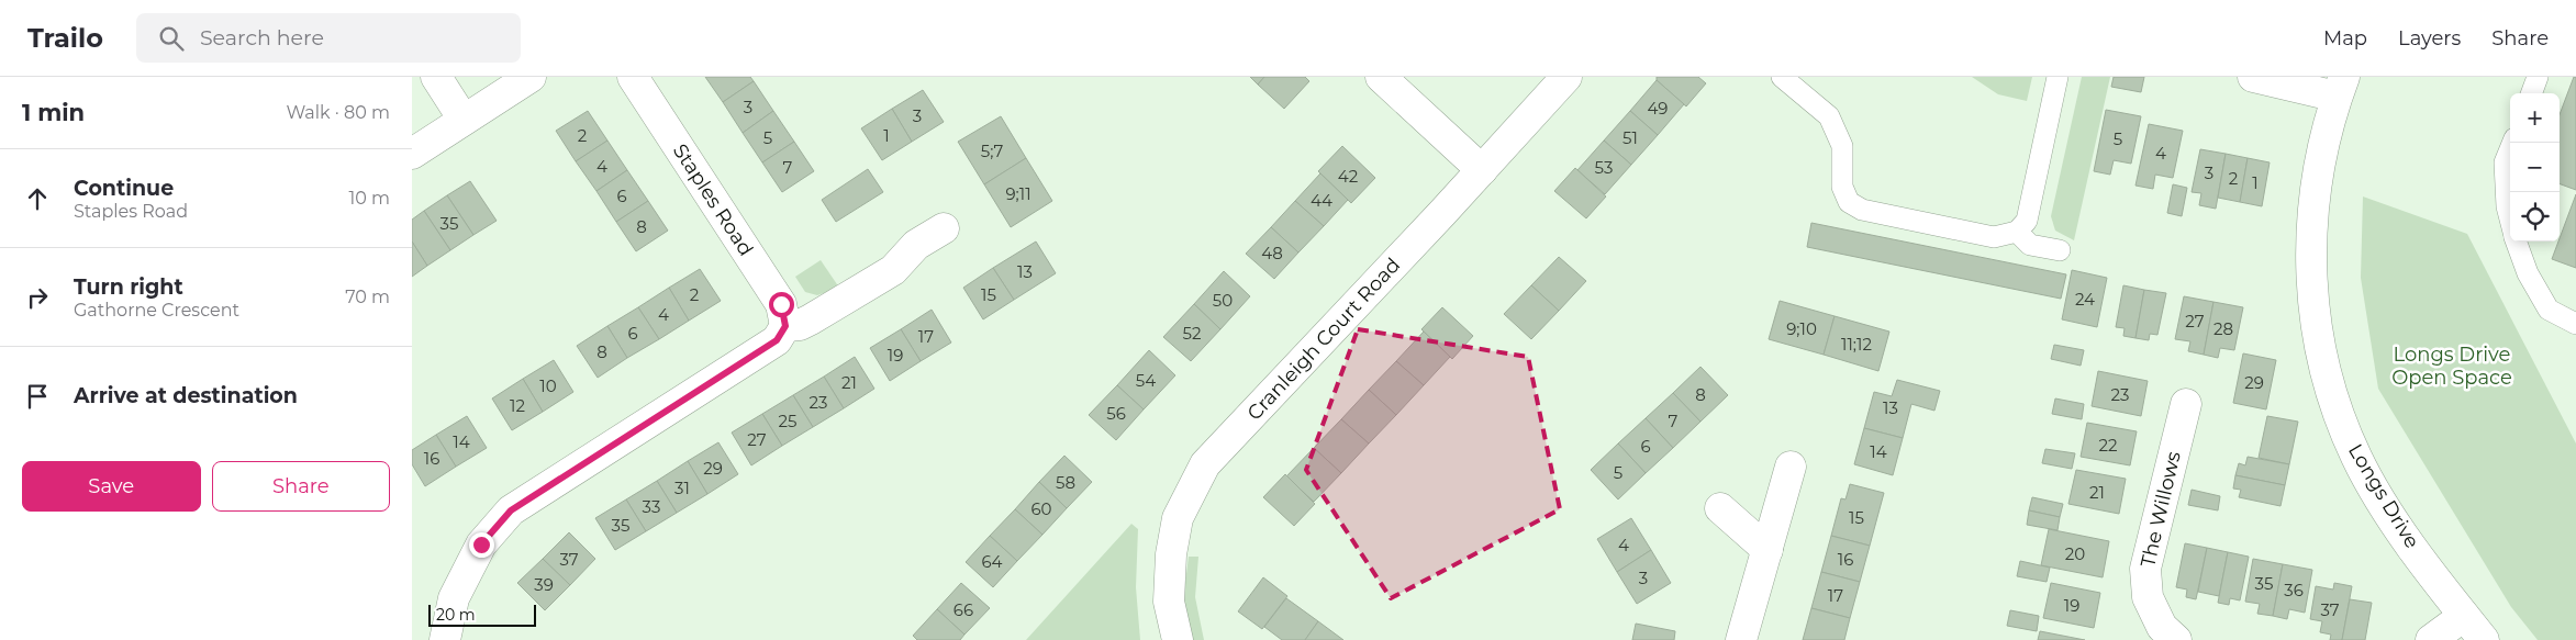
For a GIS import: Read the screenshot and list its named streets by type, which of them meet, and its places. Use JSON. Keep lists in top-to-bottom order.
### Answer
{
  "streets": {
    "street": [
      "Staples Road",
      "Cranleigh Court Road",
      "Longs Drive",
      "The Willows"
    ]
  },
  "parks": ["Longs Drive Open Space"],
  "house_numbers": [
    "3",
    "49",
    "3",
    "2",
    "1",
    "5",
    "51",
    "5",
    "5;7",
    "4",
    "4",
    "7",
    "53",
    "3",
    "42",
    "2",
    "1",
    "9;11",
    "6",
    "44",
    "35",
    "8",
    "48",
    "13",
    "2",
    "15",
    "24",
    "50",
    "4",
    "27",
    "9;10",
    "28",
    "6",
    "52",
    "17",
    "11;12",
    "8",
    "19",
    "54",
    "21",
    "29",
    "10",
    "8",
    "23",
    "23",
    "12",
    "13",
    "56",
    "25",
    "7",
    "27",
    "14",
    "22",
    "6",
    "14",
    "16",
    "29",
    "5",
    "58",
    "31",
    "21",
    "33",
    "60",
    "15",
    "35",
    "4",
    "20",
    "37",
    "16",
    "64",
    "3",
    "35",
    "39",
    "36",
    "17",
    "19",
    "66",
    "37"
  ],
  "scale_bar": "20 m",
  "page": {
    "header": "Trailo",
    "search": "Search here",
    "nav": ["Map", "Layers", "Share"],
    "heading": ["1 min", "Walk · 80 m"],
    "map_buttons": ["+", "−"],
    "list": [
      ["Continue", "Staples Road", "10 m"],
      ["Turn right", "Gathorne Crescent", "70 m"],
      "Arrive at destination"
    ],
    "buttons": ["Save", "Share"],
    "scale": "20 m"
  }
}
